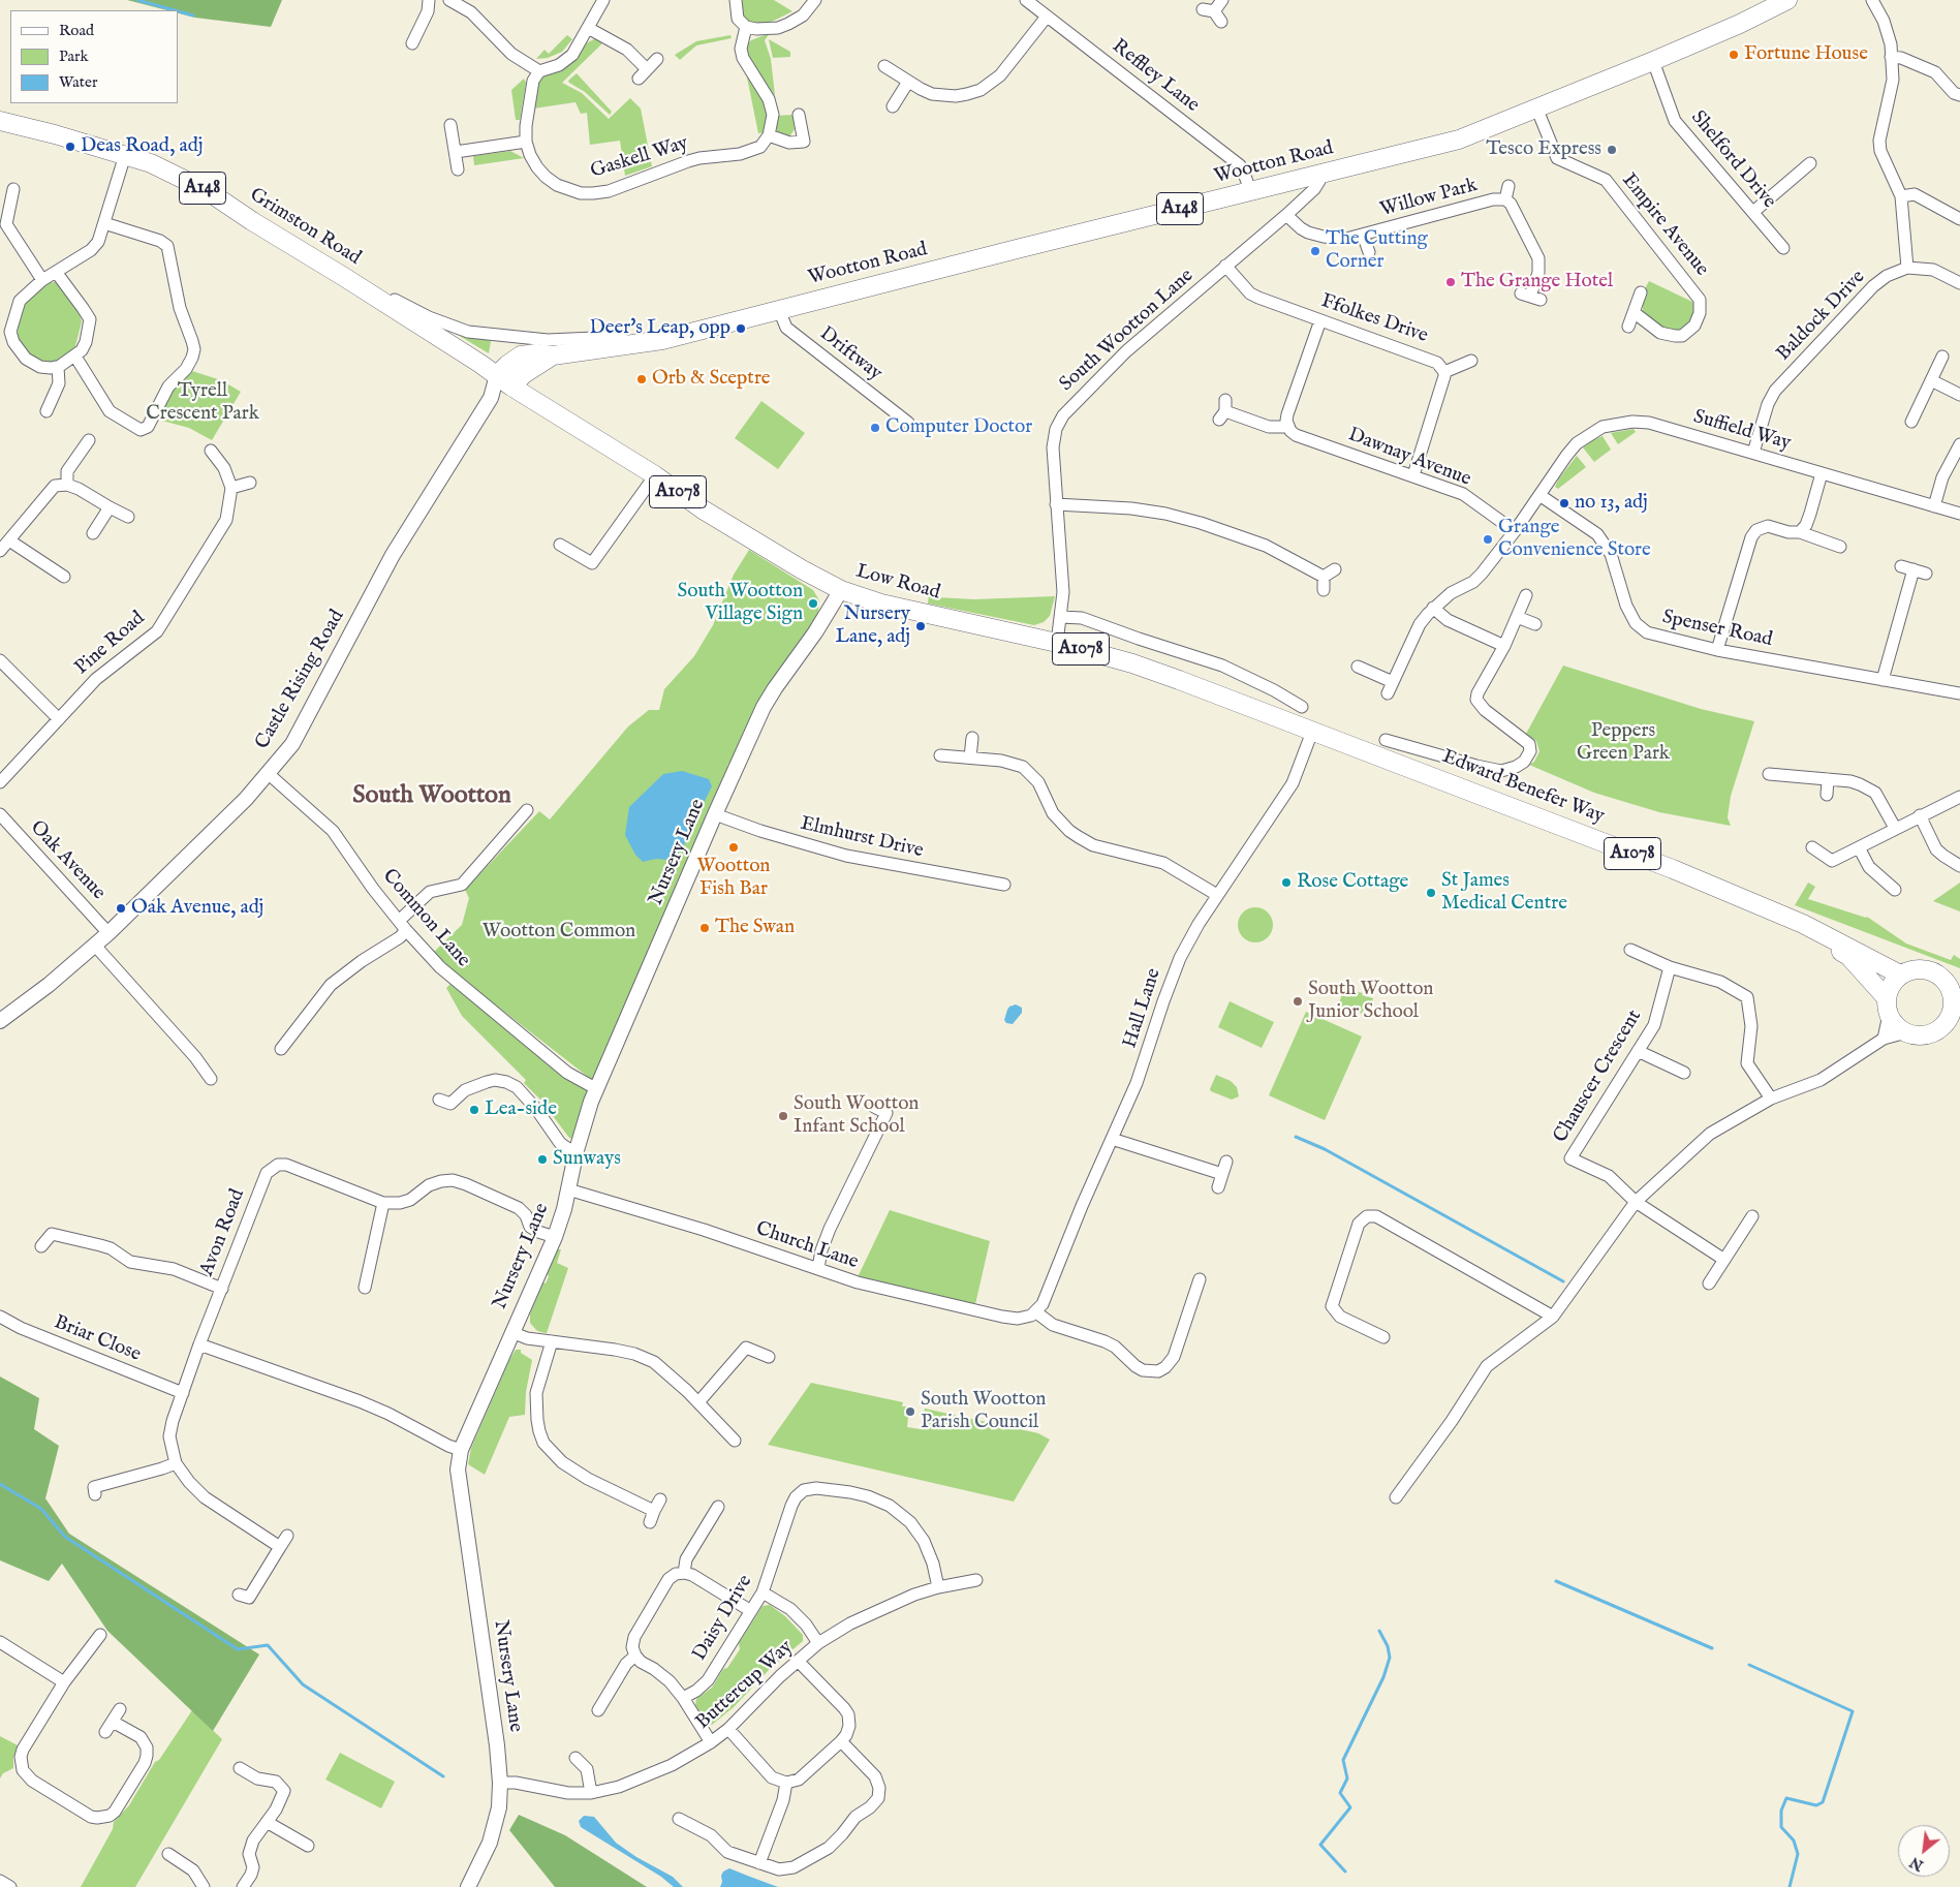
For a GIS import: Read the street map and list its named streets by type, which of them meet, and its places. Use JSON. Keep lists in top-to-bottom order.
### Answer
{
  "streets": {
    "main road": [
      "Wootton Road",
      "A148",
      "Grimston Road",
      "A1078",
      "Low Road",
      "Edward Benefer Way"
    ],
    "street": [
      "Reffley Lane",
      "Gaskell Way",
      "Shelford Drive",
      "Willow Park",
      "Empire Avenue",
      "Baldock Drive",
      "Ffolkes Drive",
      "South Wootton Lane",
      "Driftway",
      "Suffield Way",
      "Dawnay Avenue",
      "Spenser Road",
      "Pine Road",
      "Castle Rising Road",
      "Elmhurst Drive",
      "Nursery Lane",
      "Oak Avenue",
      "Common Lane",
      "Hall Lane",
      "Chauscer Crescent",
      "Avon Road",
      "Church Lane",
      "Briar Close",
      "Daisy Drive",
      "Buttercup Way"
    ]
  },
  "crossings": [
    ["Reffley Lane", "Wootton Road"],
    ["Shelford Drive", "Wootton Road"],
    ["Wootton Road", "Empire Avenue"],
    ["Wootton Road", "Grimston Road"],
    ["Wootton Road", "South Wootton Lane"],
    ["Wootton Road", "Driftway"],
    ["Wootton Road", "Low Road"],
    ["Wootton Road", "Castle Rising Road"],
    ["Willow Park", "South Wootton Lane"],
    ["Grimston Road", "Low Road"],
    ["Grimston Road", "Castle Rising Road"],
    ["Baldock Drive", "Suffield Way"],
    ["Ffolkes Drive", "South Wootton Lane"],
    ["South Wootton Lane", "Low Road"],
    ["Suffield Way", "Dawnay Avenue"],
    ["Suffield Way", "Spenser Road"],
    ["Low Road", "Castle Rising Road"],
    ["Low Road", "Edward Benefer Way"],
    ["Low Road", "Nursery Lane"],
    ["Low Road", "Hall Lane"],
    ["Castle Rising Road", "Oak Avenue"],
    ["Castle Rising Road", "Common Lane"],
    ["Edward Benefer Way", "Hall Lane"],
    ["Elmhurst Drive", "Nursery Lane"],
    ["Nursery Lane", "Common Lane"],
    ["Nursery Lane", "Avon Road"],
    ["Nursery Lane", "Church Lane"],
    ["Nursery Lane", "Buttercup Way"],
    ["Hall Lane", "Church Lane"],
    ["Avon Road", "Briar Close"],
    ["Daisy Drive", "Buttercup Way"]
  ],
  "districts": ["South Wootton"],
  "parks": ["Tyrell Crescent Park", "Peppers Green Park", "Wootton Common"],
  "places": [
    "Fortune House",
    "Deas Road, adj",
    "Tesco Express",
    "The Cutting Corner",
    "The Grange Hotel",
    "Deer's Leap, opp",
    "Orb & Sceptre",
    "Computer Doctor",
    "no 13, adj",
    "Grange Convenience Store",
    "South Wootton Village Sign",
    "Nursery Lane, adj",
    "Wootton Fish Bar",
    "Rose Cottage",
    "St James Medical Centre",
    "Oak Avenue, adj",
    "The Swan",
    "South Wootton Junior School",
    "Lea-side",
    "South Wootton Infant School",
    "Sunways",
    "South Wootton Parish Council"
  ],
  "legend": ["Road", "Park", "Water"],
  "north": "bottom left"
}
